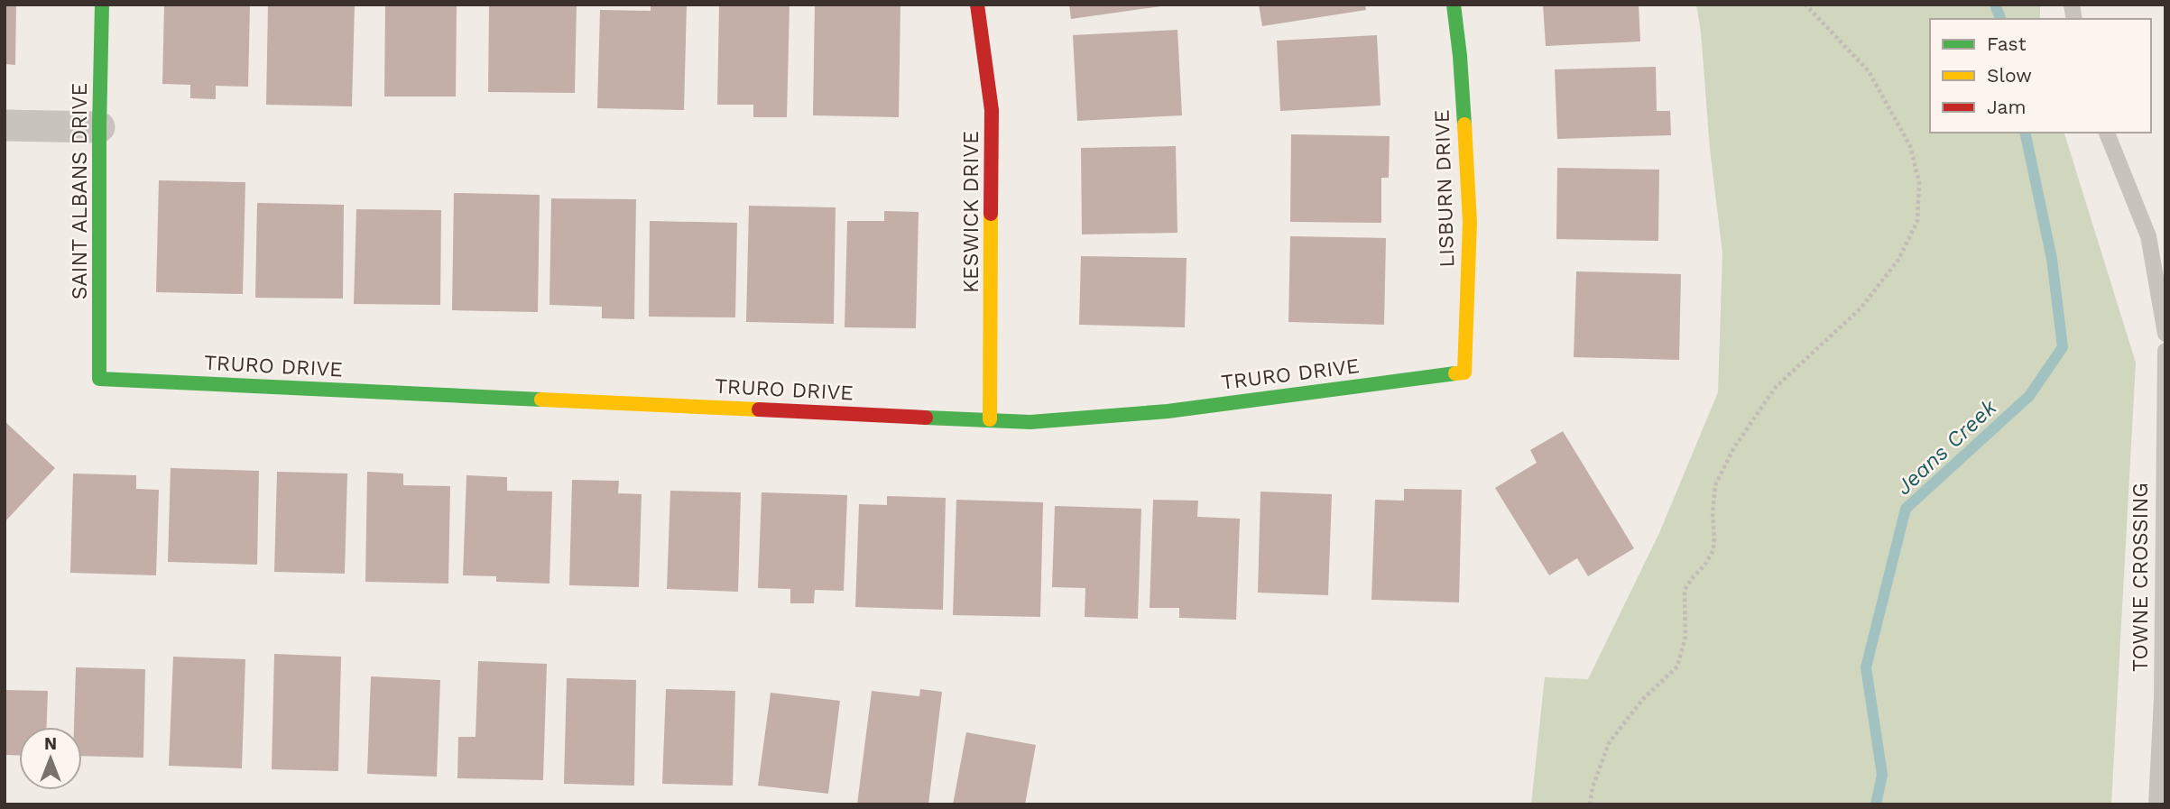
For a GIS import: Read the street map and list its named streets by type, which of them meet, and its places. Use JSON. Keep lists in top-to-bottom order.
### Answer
{
  "streets": {
    "street": [
      "LISBURN DRIVE",
      "SAINT ALBANS DRIVE",
      "KESWICK DRIVE",
      "TRURO DRIVE"
    ],
    "lane": ["TOWNE CROSSING"]
  },
  "crossings": [
    ["LISBURN DRIVE", "TRURO DRIVE"],
    ["SAINT ALBANS DRIVE", "TRURO DRIVE"],
    ["KESWICK DRIVE", "TRURO DRIVE"]
  ],
  "water": ["Jeans Creek"],
  "legend": ["Fast", "Slow", "Jam"],
  "north": "top"
}
